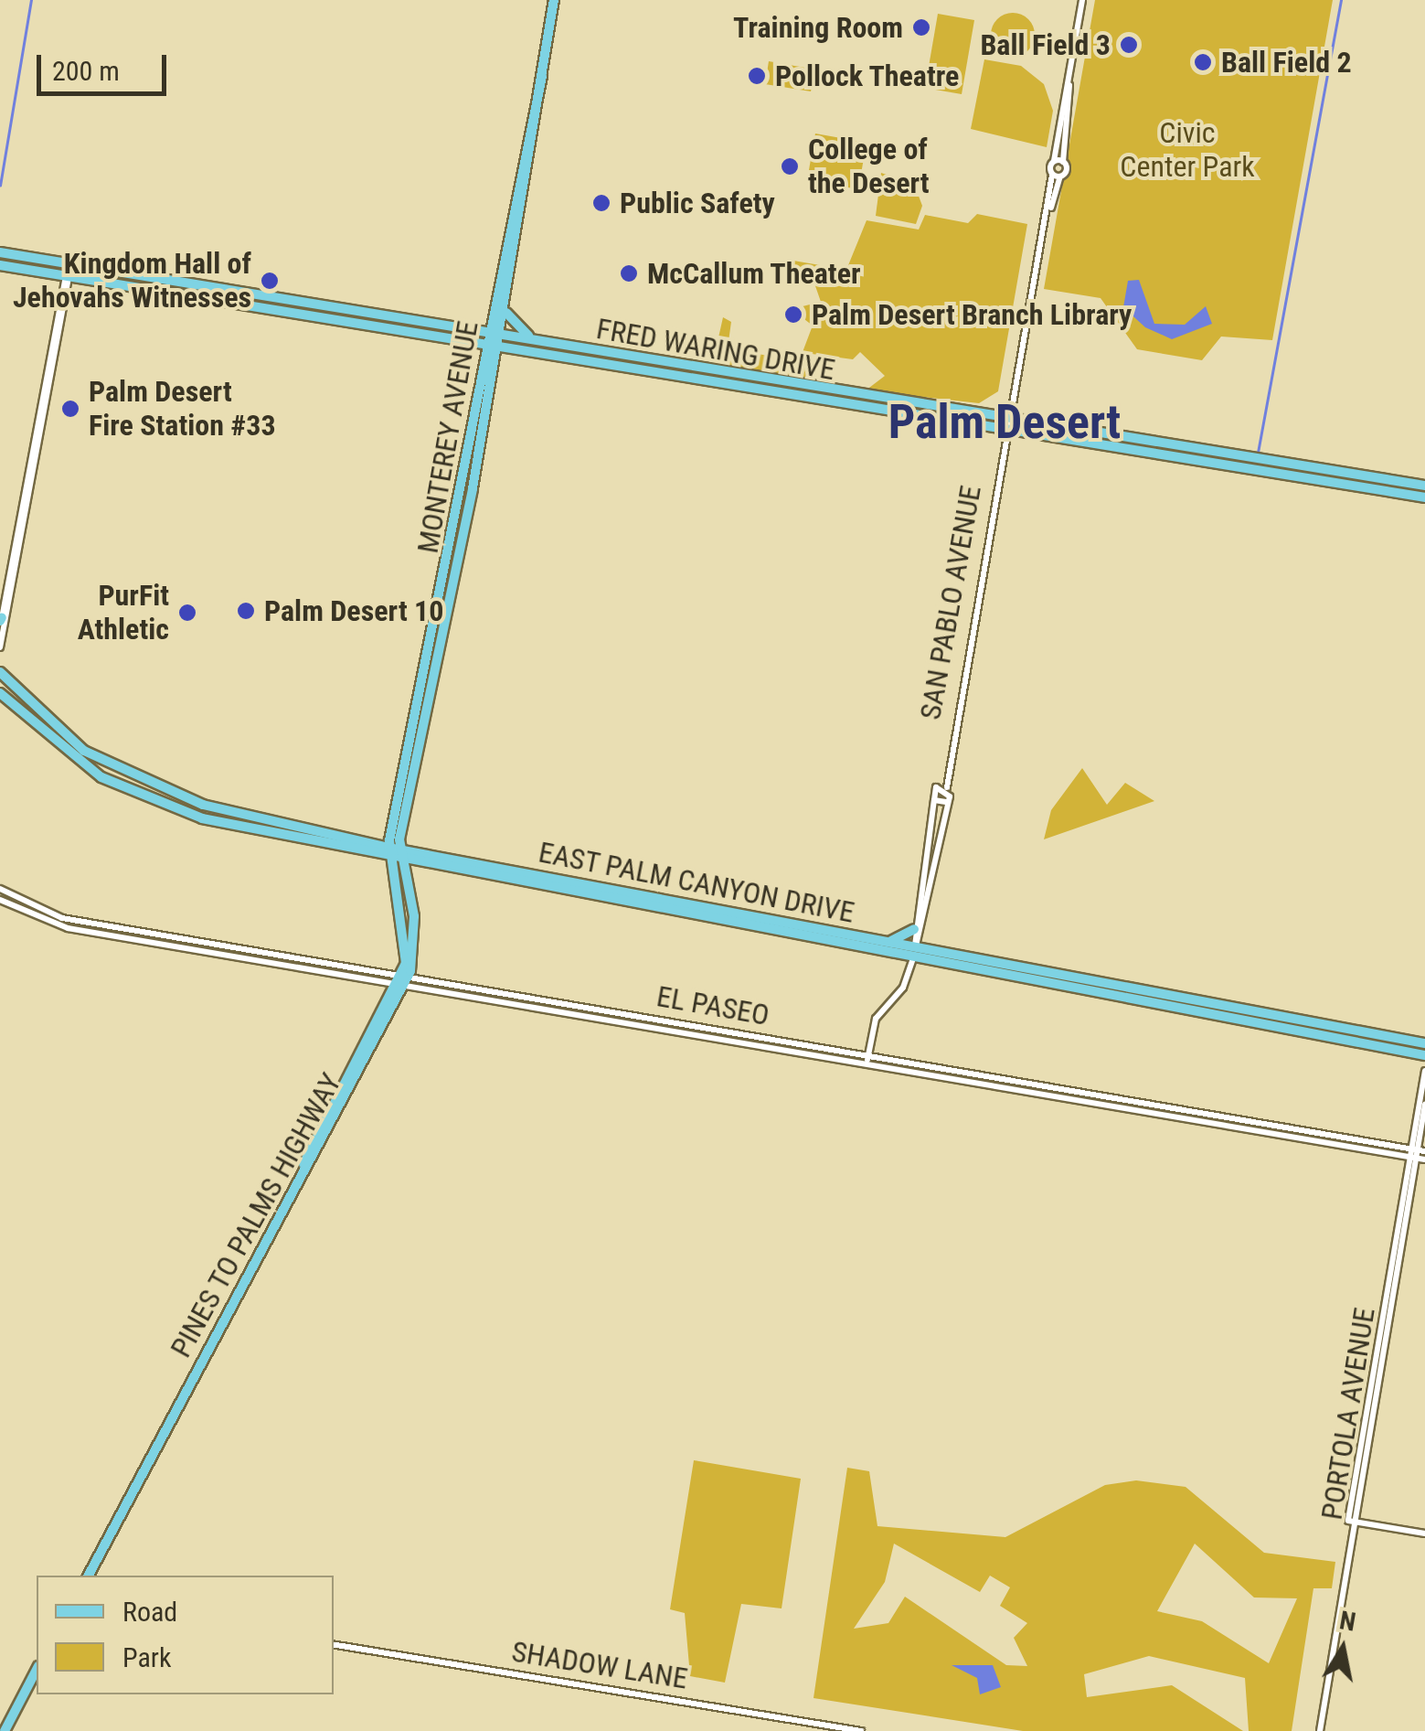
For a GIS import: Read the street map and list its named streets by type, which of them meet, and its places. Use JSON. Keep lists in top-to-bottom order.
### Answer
{
  "streets": {
    "main road": [
      "FRED WARING DRIVE",
      "MONTEREY AVENUE",
      "EAST PALM CANYON DRIVE",
      "PINES TO PALMS HIGHWAY"
    ],
    "street": [
      "SAN PABLO AVENUE",
      "EL PASEO",
      "PORTOLA AVENUE",
      "SHADOW LANE"
    ]
  },
  "crossings": [
    ["FRED WARING DRIVE", "MONTEREY AVENUE"],
    ["FRED WARING DRIVE", "SAN PABLO AVENUE"],
    ["MONTEREY AVENUE", "EAST PALM CANYON DRIVE"],
    ["MONTEREY AVENUE", "PINES TO PALMS HIGHWAY"],
    ["SAN PABLO AVENUE", "EAST PALM CANYON DRIVE"],
    ["SAN PABLO AVENUE", "EL PASEO"],
    ["EAST PALM CANYON DRIVE", "PINES TO PALMS HIGHWAY"],
    ["EL PASEO", "PINES TO PALMS HIGHWAY"],
    ["EL PASEO", "PORTOLA AVENUE"]
  ],
  "districts": ["Palm Desert"],
  "parks": ["Civic Center Park"],
  "places": [
    "Training Room",
    "Ball Field 3",
    "Ball Field 2",
    "Pollock Theatre",
    "College of the Desert",
    "Public Safety",
    "McCallum Theater",
    "Kingdom Hall of Jehovahs Witnesses",
    "Palm Desert Branch Library",
    "Palm Desert Fire Station #33",
    "Palm Desert 10",
    "PurFit Athletic"
  ],
  "legend": ["Road", "Park"],
  "scale_bar": "200 m",
  "north": "top"
}
